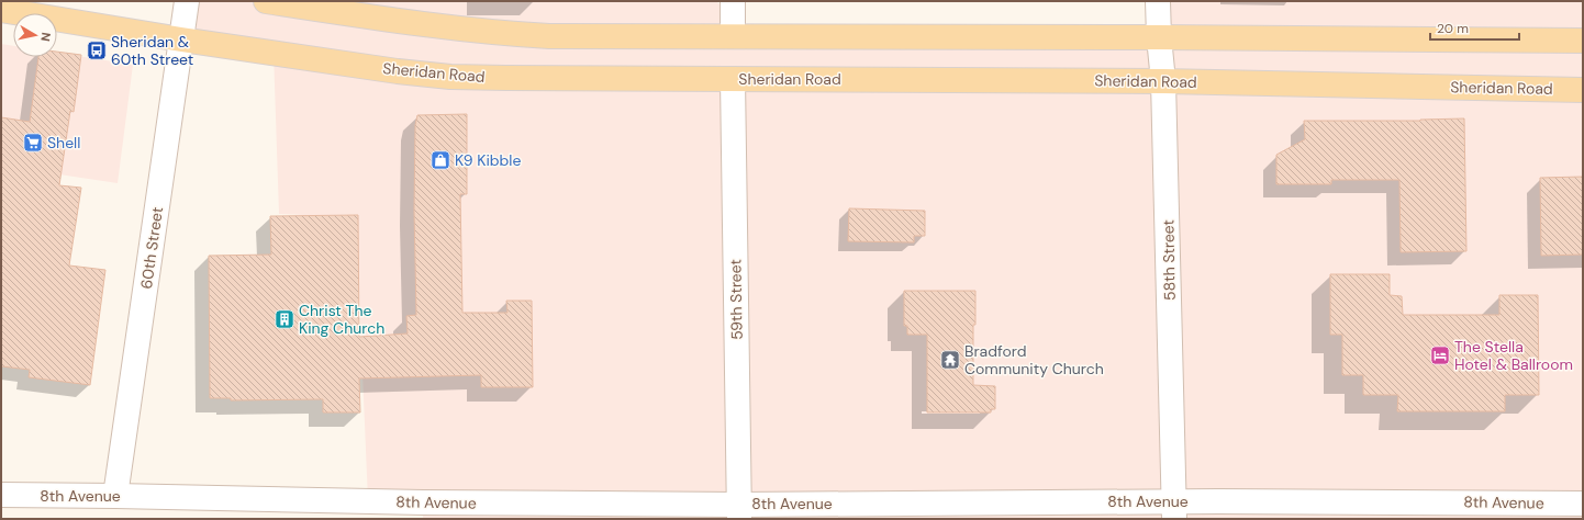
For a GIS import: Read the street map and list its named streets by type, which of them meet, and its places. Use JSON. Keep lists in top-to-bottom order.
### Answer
{
  "streets": {
    "main road": ["Sheridan Road"],
    "street": [
      "60th Street",
      "58th Street",
      "59th Street",
      "8th Avenue"
    ]
  },
  "crossings": [
    ["Sheridan Road", "60th Street"],
    ["Sheridan Road", "58th Street"],
    ["Sheridan Road", "59th Street"],
    ["60th Street", "8th Avenue"],
    ["58th Street", "8th Avenue"],
    ["59th Street", "8th Avenue"]
  ],
  "places": {
    "bus stop": ["Sheridan & 60th Street"],
    "supermarket": ["Shell"],
    "shop": ["K9 Kibble"],
    "building": ["Christ The King Church"],
    "hotel": ["The Stella Hotel & Ballroom"],
    "temple": ["Bradford Community Church"]
  },
  "scale_bar": "20 m",
  "north": "right"
}
